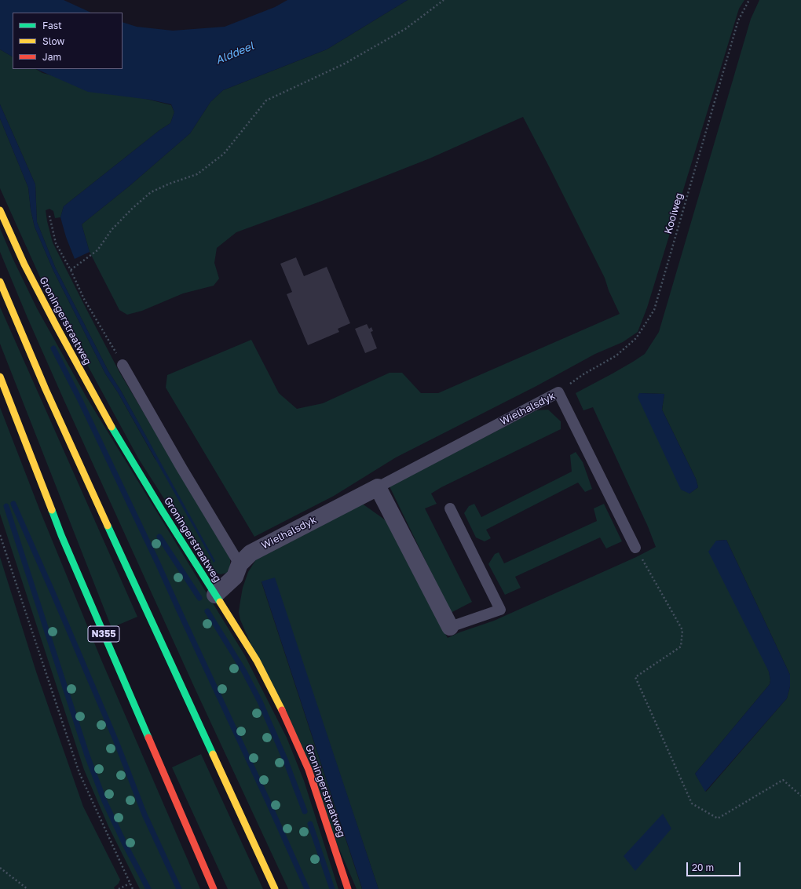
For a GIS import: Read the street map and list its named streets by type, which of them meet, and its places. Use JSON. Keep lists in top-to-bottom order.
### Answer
{
  "streets": {
    "main road": ["Groningerstraatweg", "N355"],
    "street": ["Wielhalsdyk"],
    "path": ["Kooiweg"]
  },
  "crossings": [
    ["Kooiweg", "Wielhalsdyk"],
    ["Groningerstraatweg", "Wielhalsdyk"]
  ],
  "water": ["Alddeel"],
  "legend": ["Fast", "Slow", "Jam"],
  "scale_bar": "20 m"
}
